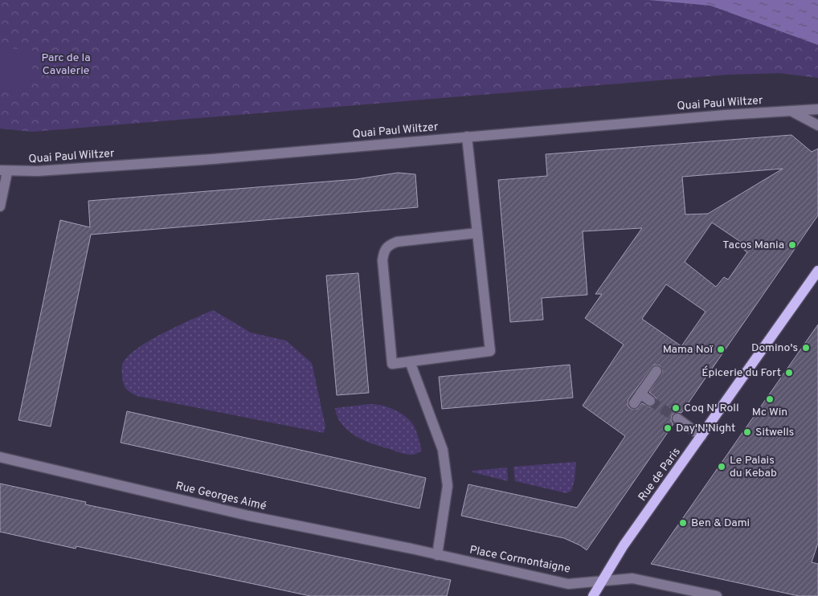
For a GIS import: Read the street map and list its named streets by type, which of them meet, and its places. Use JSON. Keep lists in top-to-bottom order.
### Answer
{
  "streets": {
    "main road": ["Rue de Paris"],
    "street": ["Quai Paul Wiltzer", "Rue Georges Aimé", "Place Cormontaigne"]
  },
  "crossings": [
    ["Rue de Paris", "Place Cormontaigne"],
    ["Rue Georges Aimé", "Place Cormontaigne"]
  ],
  "parks": ["Parc de la Cavalerie"],
  "places": [
    "Tacos Mania",
    "Domino's",
    "Mama Noï",
    "Épicerie du Fort",
    "Mc Win",
    "Coq N' Roll",
    "Day'N'Night",
    "Sitwells",
    "Le Palais du Kebab",
    "Ben & Dami"
  ]
}
